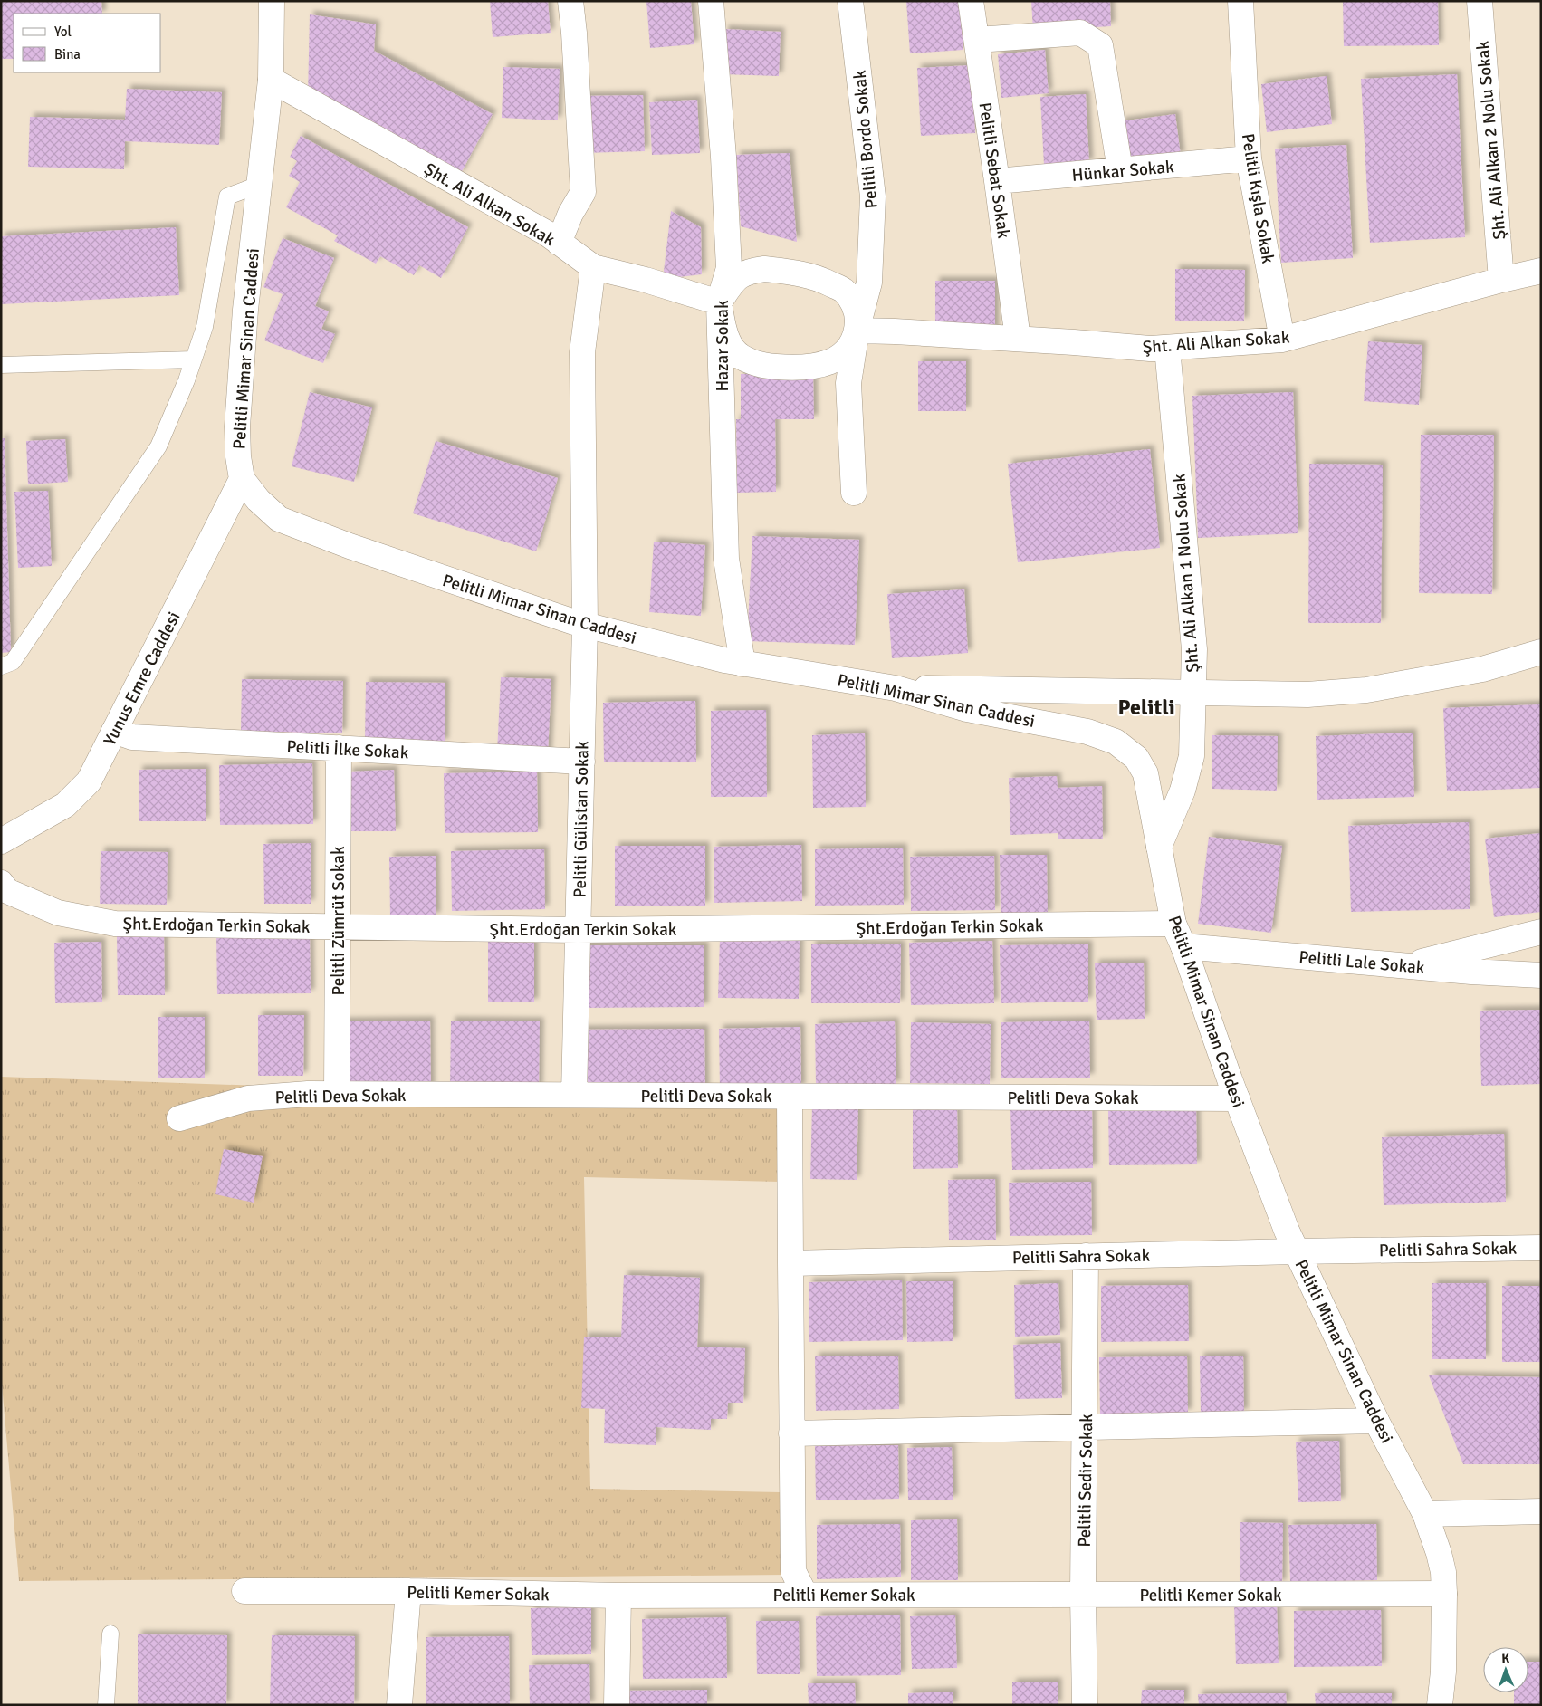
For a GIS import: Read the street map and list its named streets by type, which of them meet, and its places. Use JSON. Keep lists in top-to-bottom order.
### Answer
{
  "streets": {
    "street": [
      "Pelitli Bordo Sokak",
      "Şht. Ali Alkan 2 Nolu Sokak",
      "Pelitli Sebat Sokak",
      "Hünkar Sokak",
      "Pelitli Kışla Sokak",
      "Şht. Ali Alkan Sokak",
      "Hazar Sokak",
      "Pelitli Mimar Sinan Caddesi",
      "Şht. Ali Alkan 1 Nolu Sokak",
      "Yunus Emre Caddesi",
      "Pelitli İlke Sokak",
      "Pelitli Gülistan Sokak",
      "Pelitli Zümrüt Sokak",
      "Şht.Erdoğan Terkin Sokak",
      "Pelitli Lale Sokak",
      "Pelitli Deva Sokak",
      "Pelitli Sahra Sokak",
      "Pelitli Sedir Sokak",
      "Pelitli Kemer Sokak"
    ]
  },
  "crossings": [
    ["Pelitli Bordo Sokak", "Şht. Ali Alkan Sokak"],
    ["Pelitli Bordo Sokak", "Hazar Sokak"],
    ["Şht. Ali Alkan 2 Nolu Sokak", "Şht. Ali Alkan Sokak"],
    ["Pelitli Sebat Sokak", "Hünkar Sokak"],
    ["Pelitli Sebat Sokak", "Şht. Ali Alkan Sokak"],
    ["Hünkar Sokak", "Pelitli Kışla Sokak"],
    ["Pelitli Kışla Sokak", "Şht. Ali Alkan Sokak"],
    ["Şht. Ali Alkan Sokak", "Hazar Sokak"],
    ["Şht. Ali Alkan Sokak", "Pelitli Mimar Sinan Caddesi"],
    ["Şht. Ali Alkan Sokak", "Şht. Ali Alkan 1 Nolu Sokak"],
    ["Şht. Ali Alkan Sokak", "Pelitli Gülistan Sokak"],
    ["Hazar Sokak", "Pelitli Mimar Sinan Caddesi"],
    ["Pelitli Mimar Sinan Caddesi", "Şht. Ali Alkan 1 Nolu Sokak"],
    ["Pelitli Mimar Sinan Caddesi", "Yunus Emre Caddesi"],
    ["Pelitli Mimar Sinan Caddesi", "Pelitli Gülistan Sokak"],
    ["Pelitli Mimar Sinan Caddesi", "Şht.Erdoğan Terkin Sokak"],
    ["Pelitli Mimar Sinan Caddesi", "Pelitli Lale Sokak"],
    ["Pelitli Mimar Sinan Caddesi", "Pelitli Deva Sokak"],
    ["Pelitli Mimar Sinan Caddesi", "Pelitli Sahra Sokak"],
    ["Pelitli Mimar Sinan Caddesi", "Pelitli Kemer Sokak"],
    ["Yunus Emre Caddesi", "Pelitli İlke Sokak"],
    ["Pelitli İlke Sokak", "Pelitli Gülistan Sokak"],
    ["Pelitli İlke Sokak", "Pelitli Zümrüt Sokak"],
    ["Pelitli Gülistan Sokak", "Şht.Erdoğan Terkin Sokak"],
    ["Pelitli Gülistan Sokak", "Pelitli Deva Sokak"],
    ["Pelitli Zümrüt Sokak", "Şht.Erdoğan Terkin Sokak"],
    ["Pelitli Zümrüt Sokak", "Pelitli Deva Sokak"],
    ["Pelitli Sahra Sokak", "Pelitli Sedir Sokak"],
    ["Pelitli Sedir Sokak", "Pelitli Kemer Sokak"]
  ],
  "districts": ["Pelitli"],
  "legend": ["Yol", "Bina"],
  "north": "top"
}
